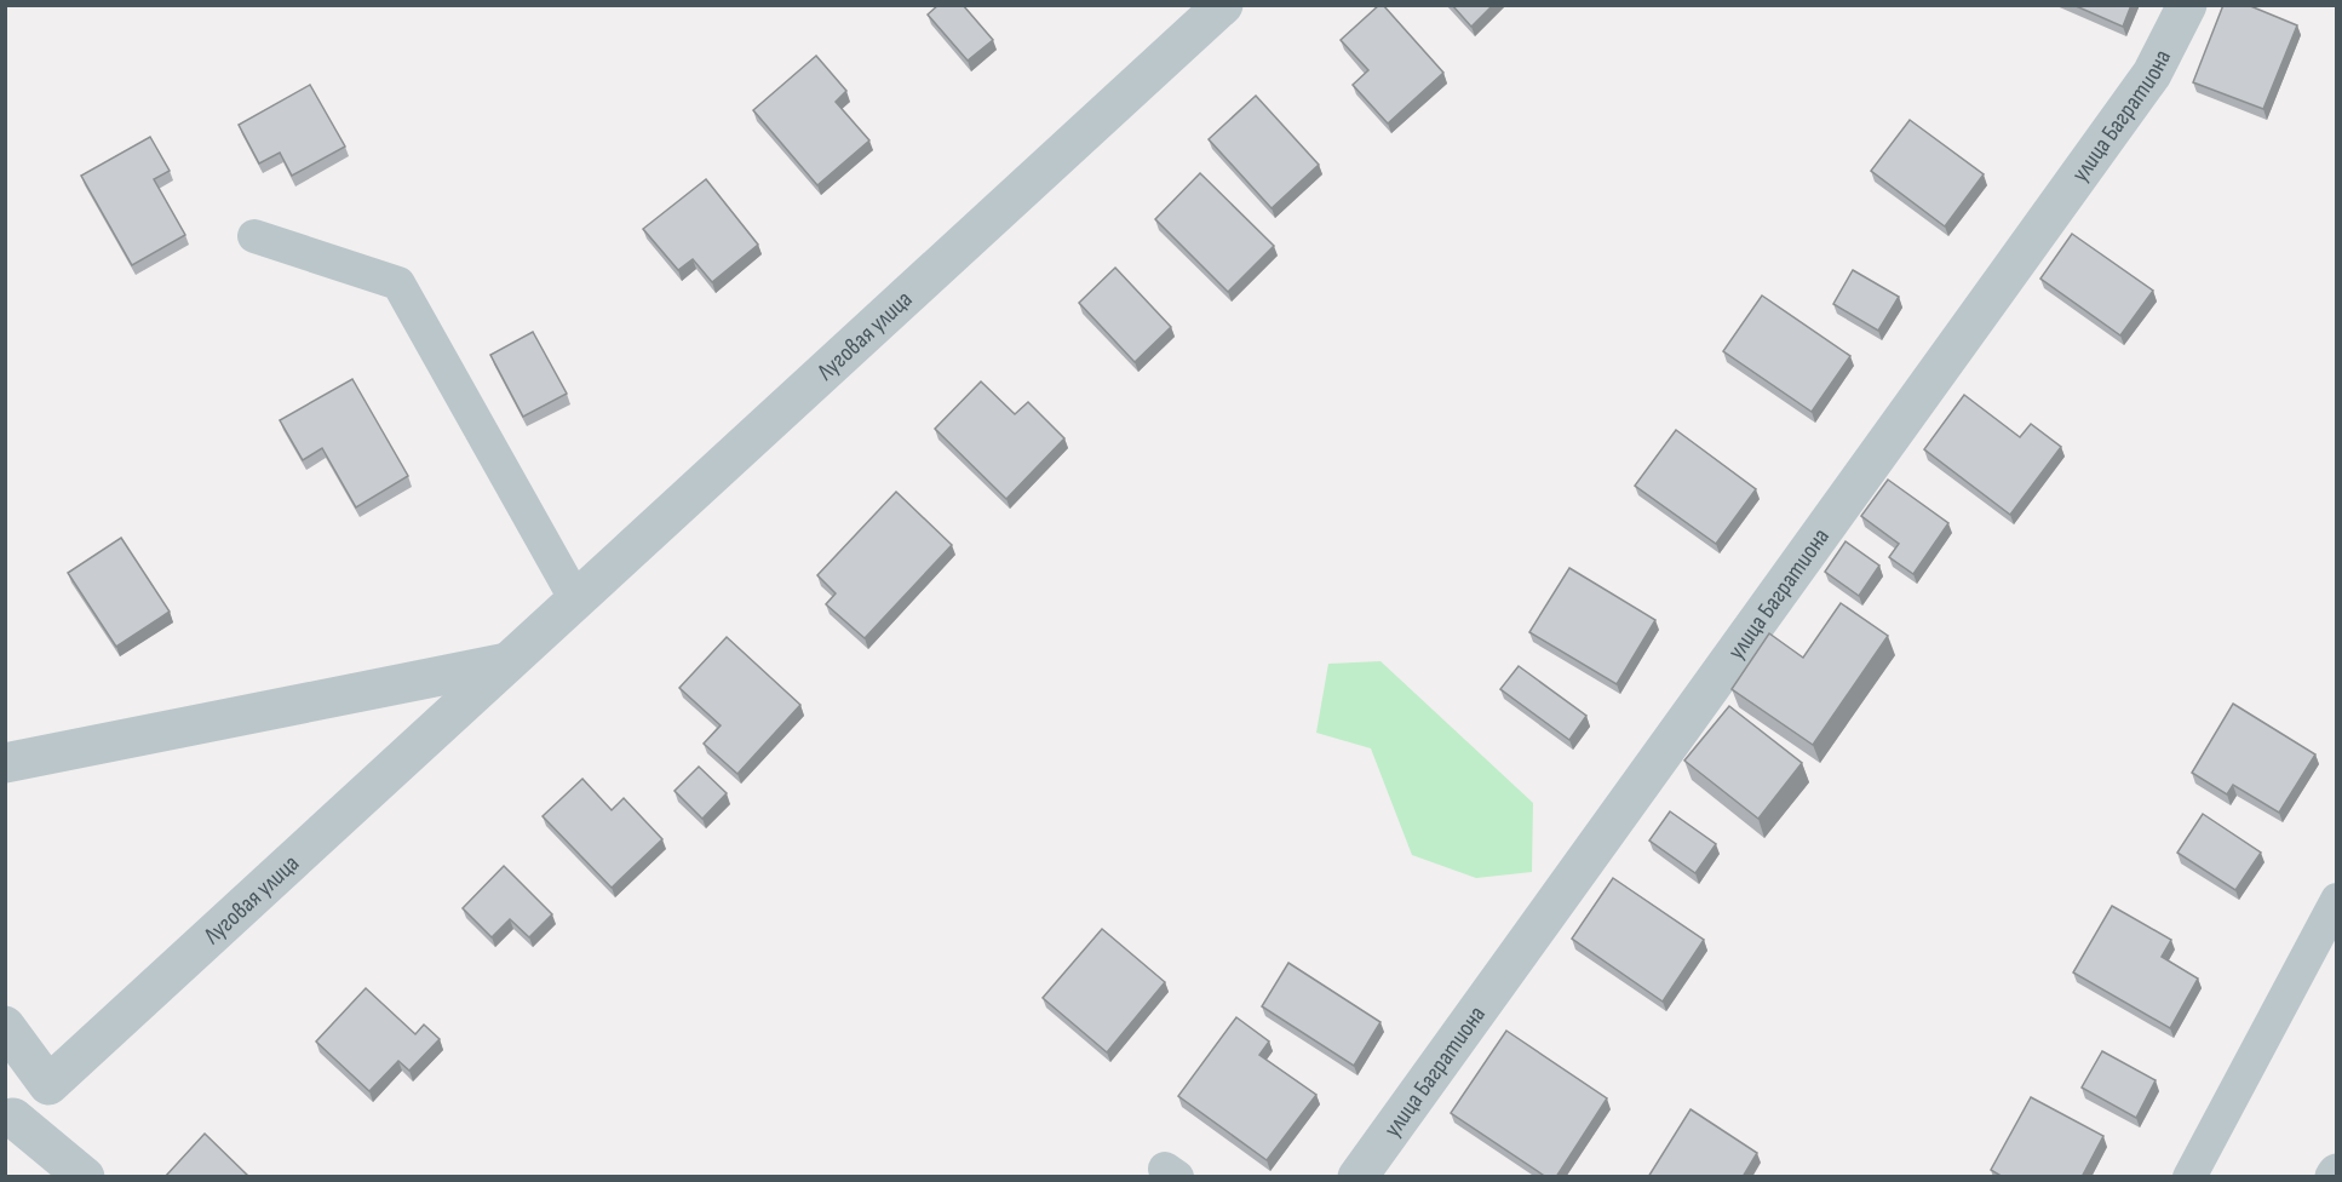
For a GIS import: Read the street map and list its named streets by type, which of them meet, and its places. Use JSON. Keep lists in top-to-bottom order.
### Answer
{
  "streets": {
    "street": ["улица Багратиона", "Луговая улица"]
  }
}
